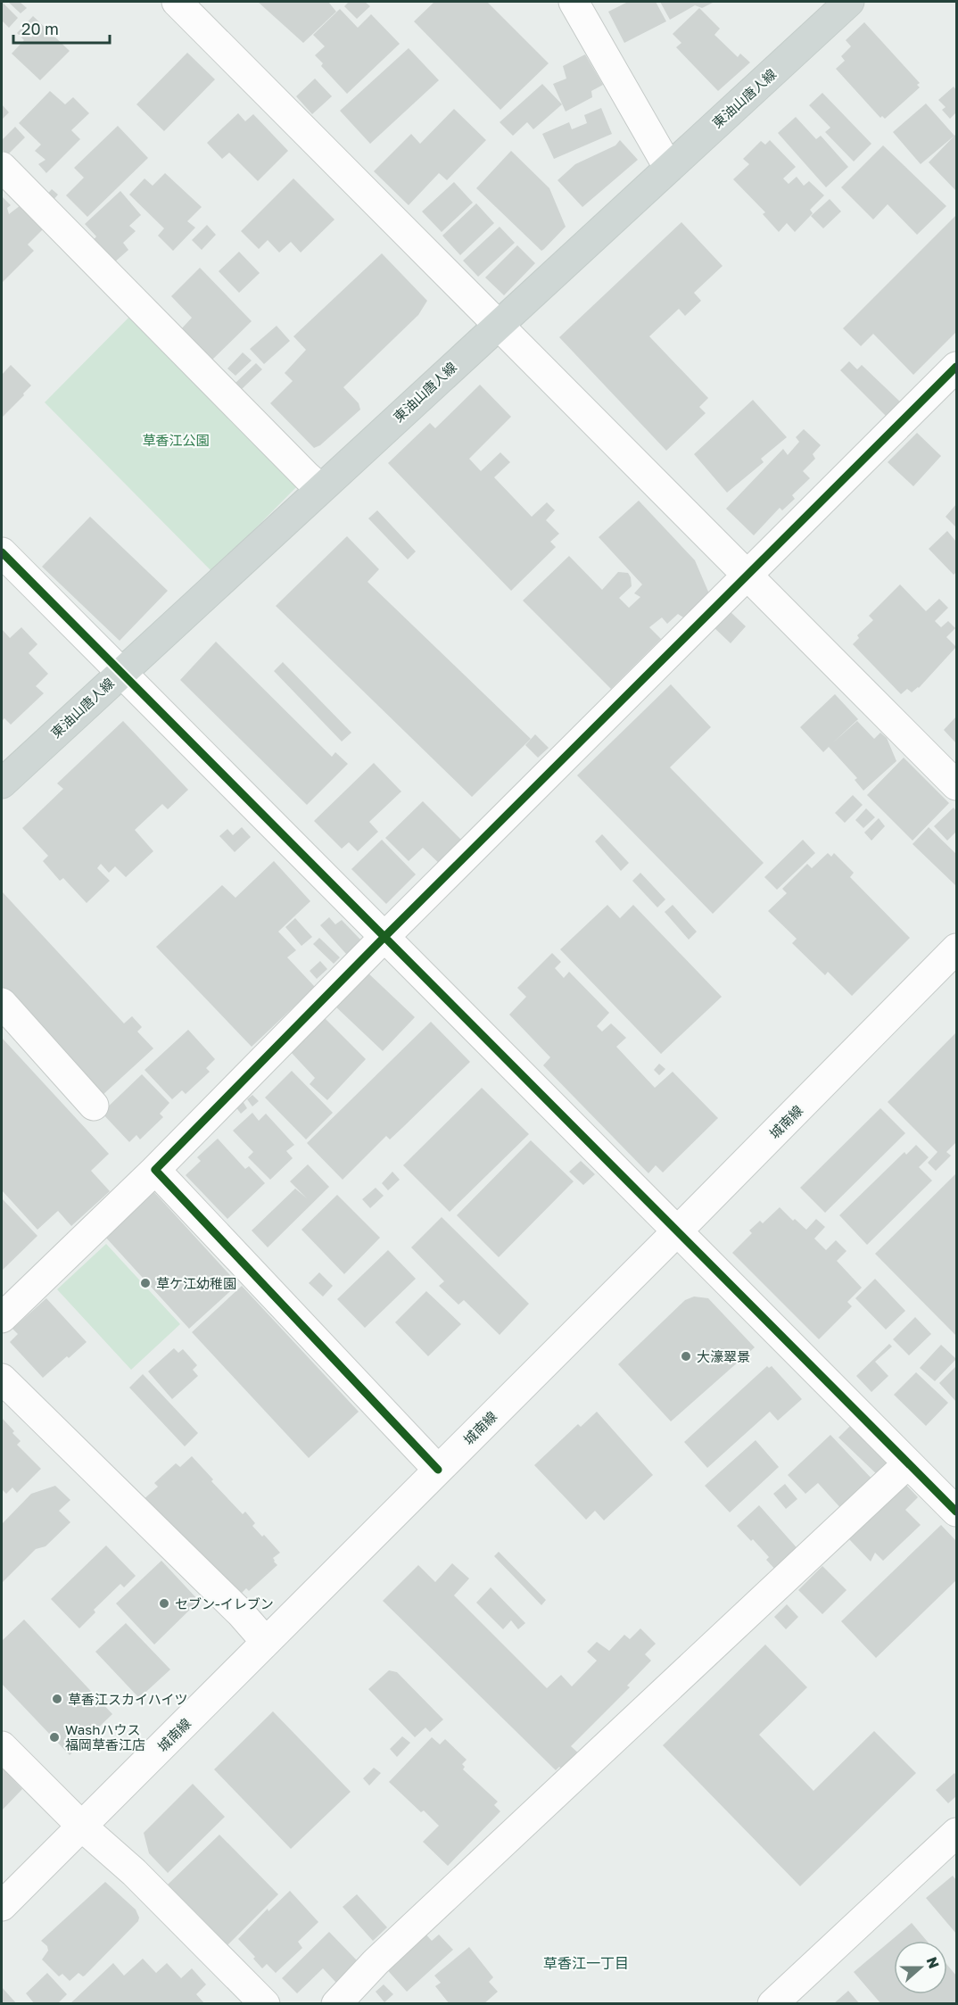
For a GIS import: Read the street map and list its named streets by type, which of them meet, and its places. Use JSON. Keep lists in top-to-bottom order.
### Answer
{
  "streets": {
    "main road": ["東油山唐人線"],
    "street": ["城南線"]
  },
  "districts": ["草香江一丁目"],
  "parks": ["草香江公園"],
  "places": [
    "草ケ江幼稚園",
    "大濠翠景",
    "セブン-イレブン",
    "草香江スカイハイツ",
    "Washハウス 福岡草香江店"
  ],
  "scale_bar": "20 m",
  "north": "right"
}
